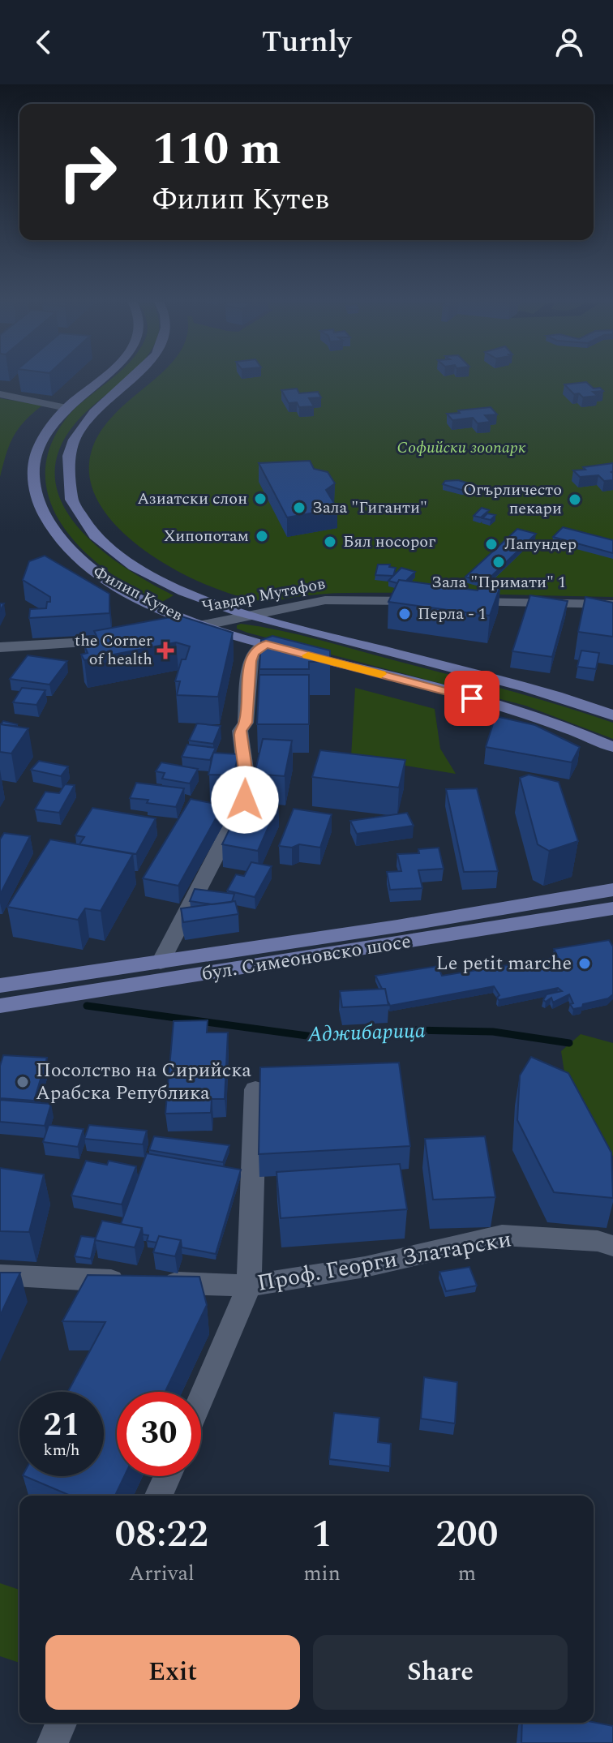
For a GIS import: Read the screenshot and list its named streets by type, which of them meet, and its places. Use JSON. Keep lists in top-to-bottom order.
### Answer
{
  "streets": {
    "main road": ["Филип Кутев", "бул. Симеоновско шосе"],
    "street": ["Чавдар Мутафов", "Проф. Георги Златарски"]
  },
  "crossings": [
    ["Филип Кутев", "Чавдар Мутафов"]
  ],
  "water": ["Аджибарица"],
  "parks": ["Софийски зоопарк"],
  "places": {
    "other": [
      "Азиатски слон",
      "Огърличесто пекари",
      "Зала \"Гиганти\"",
      "Хипопотам",
      "Бял носорог",
      "Лапундер",
      "Зала \"Примати\" 1",
      "Перла - 1",
      "Le petit marche",
      "Посолство на Сирийска Арабска Република"
    ],
    "health": ["the Corner of health"]
  },
  "page": {
    "header": "Turnly",
    "turn": ["110 m", "Филип Кутев"],
    "speed": "21 km/h",
    "limit": "30",
    "eta": [
      "08:22",
      "Arrival",
      "1",
      "min",
      "200",
      "m"
    ],
    "buttons": ["Exit", "Share"]
  }
}
